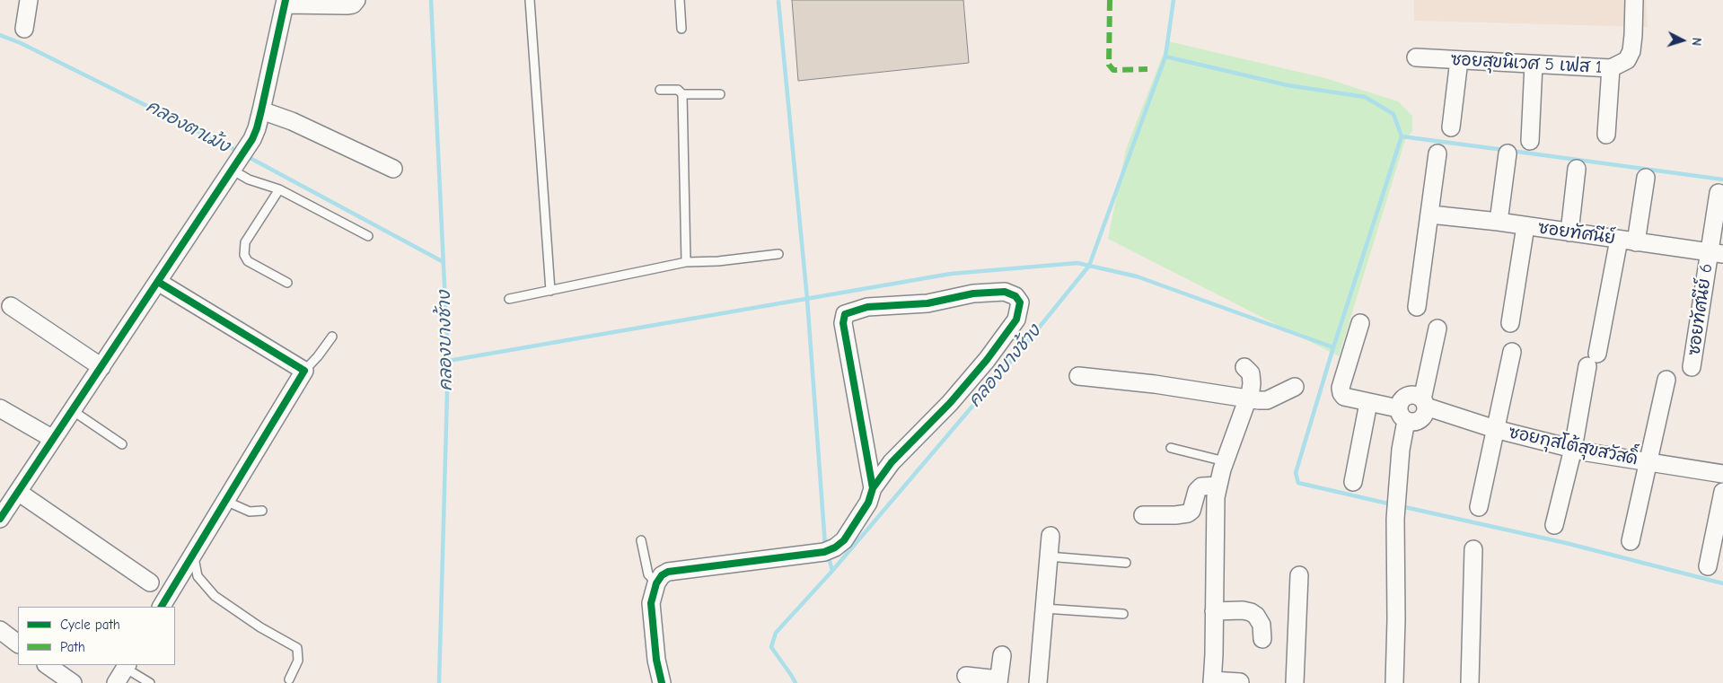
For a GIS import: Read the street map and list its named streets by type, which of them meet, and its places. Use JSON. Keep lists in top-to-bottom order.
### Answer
{
  "streets": {
    "street": [
      "ซอยสุขนิเวศ 5 เฟส 1",
      "ซอยทัศนีย์",
      "ซอยทัศนีย์ 6",
      "ซอยกุสโต้สุขสวัสดิ์"
    ]
  },
  "crossings": [
    ["ซอยทัศนีย์", "ซอยทัศนีย์ 6"]
  ],
  "water": ["คลองตาเม้ง", "คลองบางช้าง"],
  "legend": ["Cycle path", "Path"],
  "north": "right"
}
